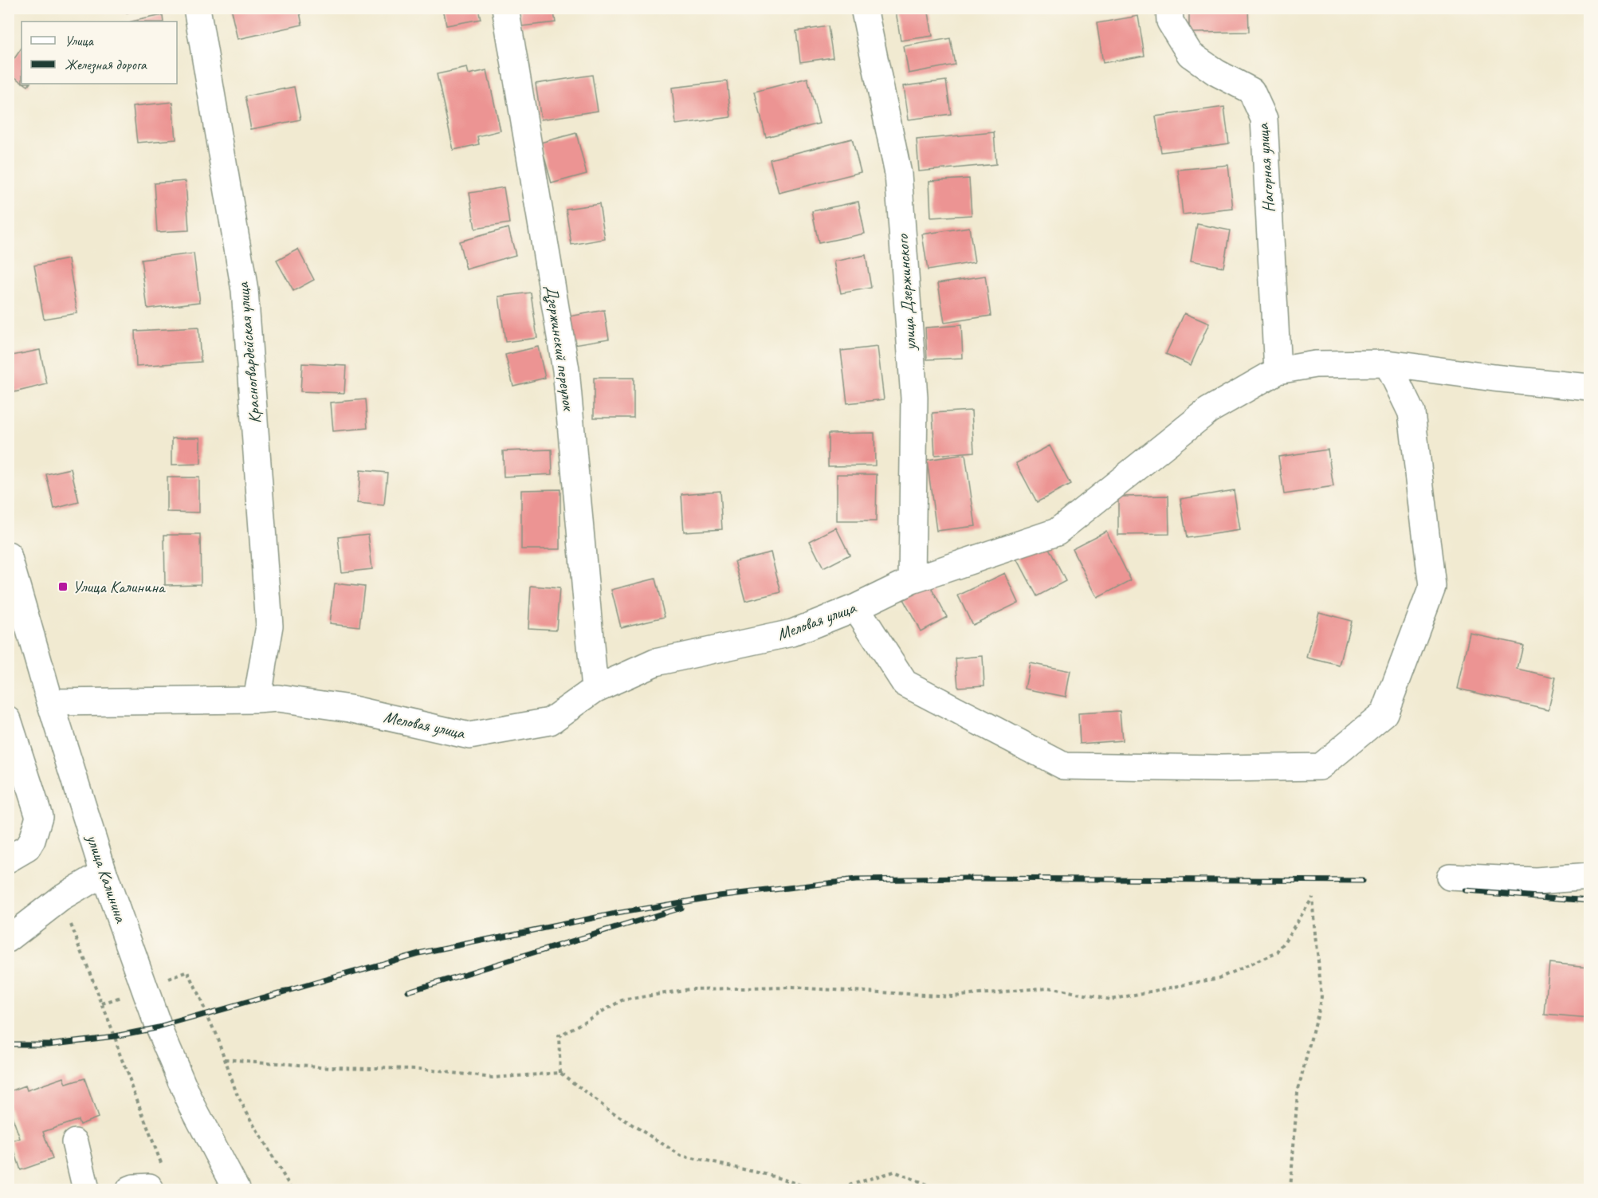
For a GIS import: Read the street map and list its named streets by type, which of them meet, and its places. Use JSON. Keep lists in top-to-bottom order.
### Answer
{
  "streets": {
    "street": [
      "Нагорная улица",
      "улица Дзержинского",
      "Дзержинский переулок",
      "Красногвардейская улица",
      "Меловая улица",
      "улица Калинина"
    ]
  },
  "crossings": [
    ["Нагорная улица", "Меловая улица"],
    ["улица Дзержинского", "Меловая улица"],
    ["Дзержинский переулок", "Меловая улица"],
    ["Красногвардейская улица", "Меловая улица"],
    ["Меловая улица", "улица Калинина"]
  ],
  "places": {
    "transit": ["Улица Калинина"]
  },
  "legend": ["Улица", "Железная дорога"]
}
